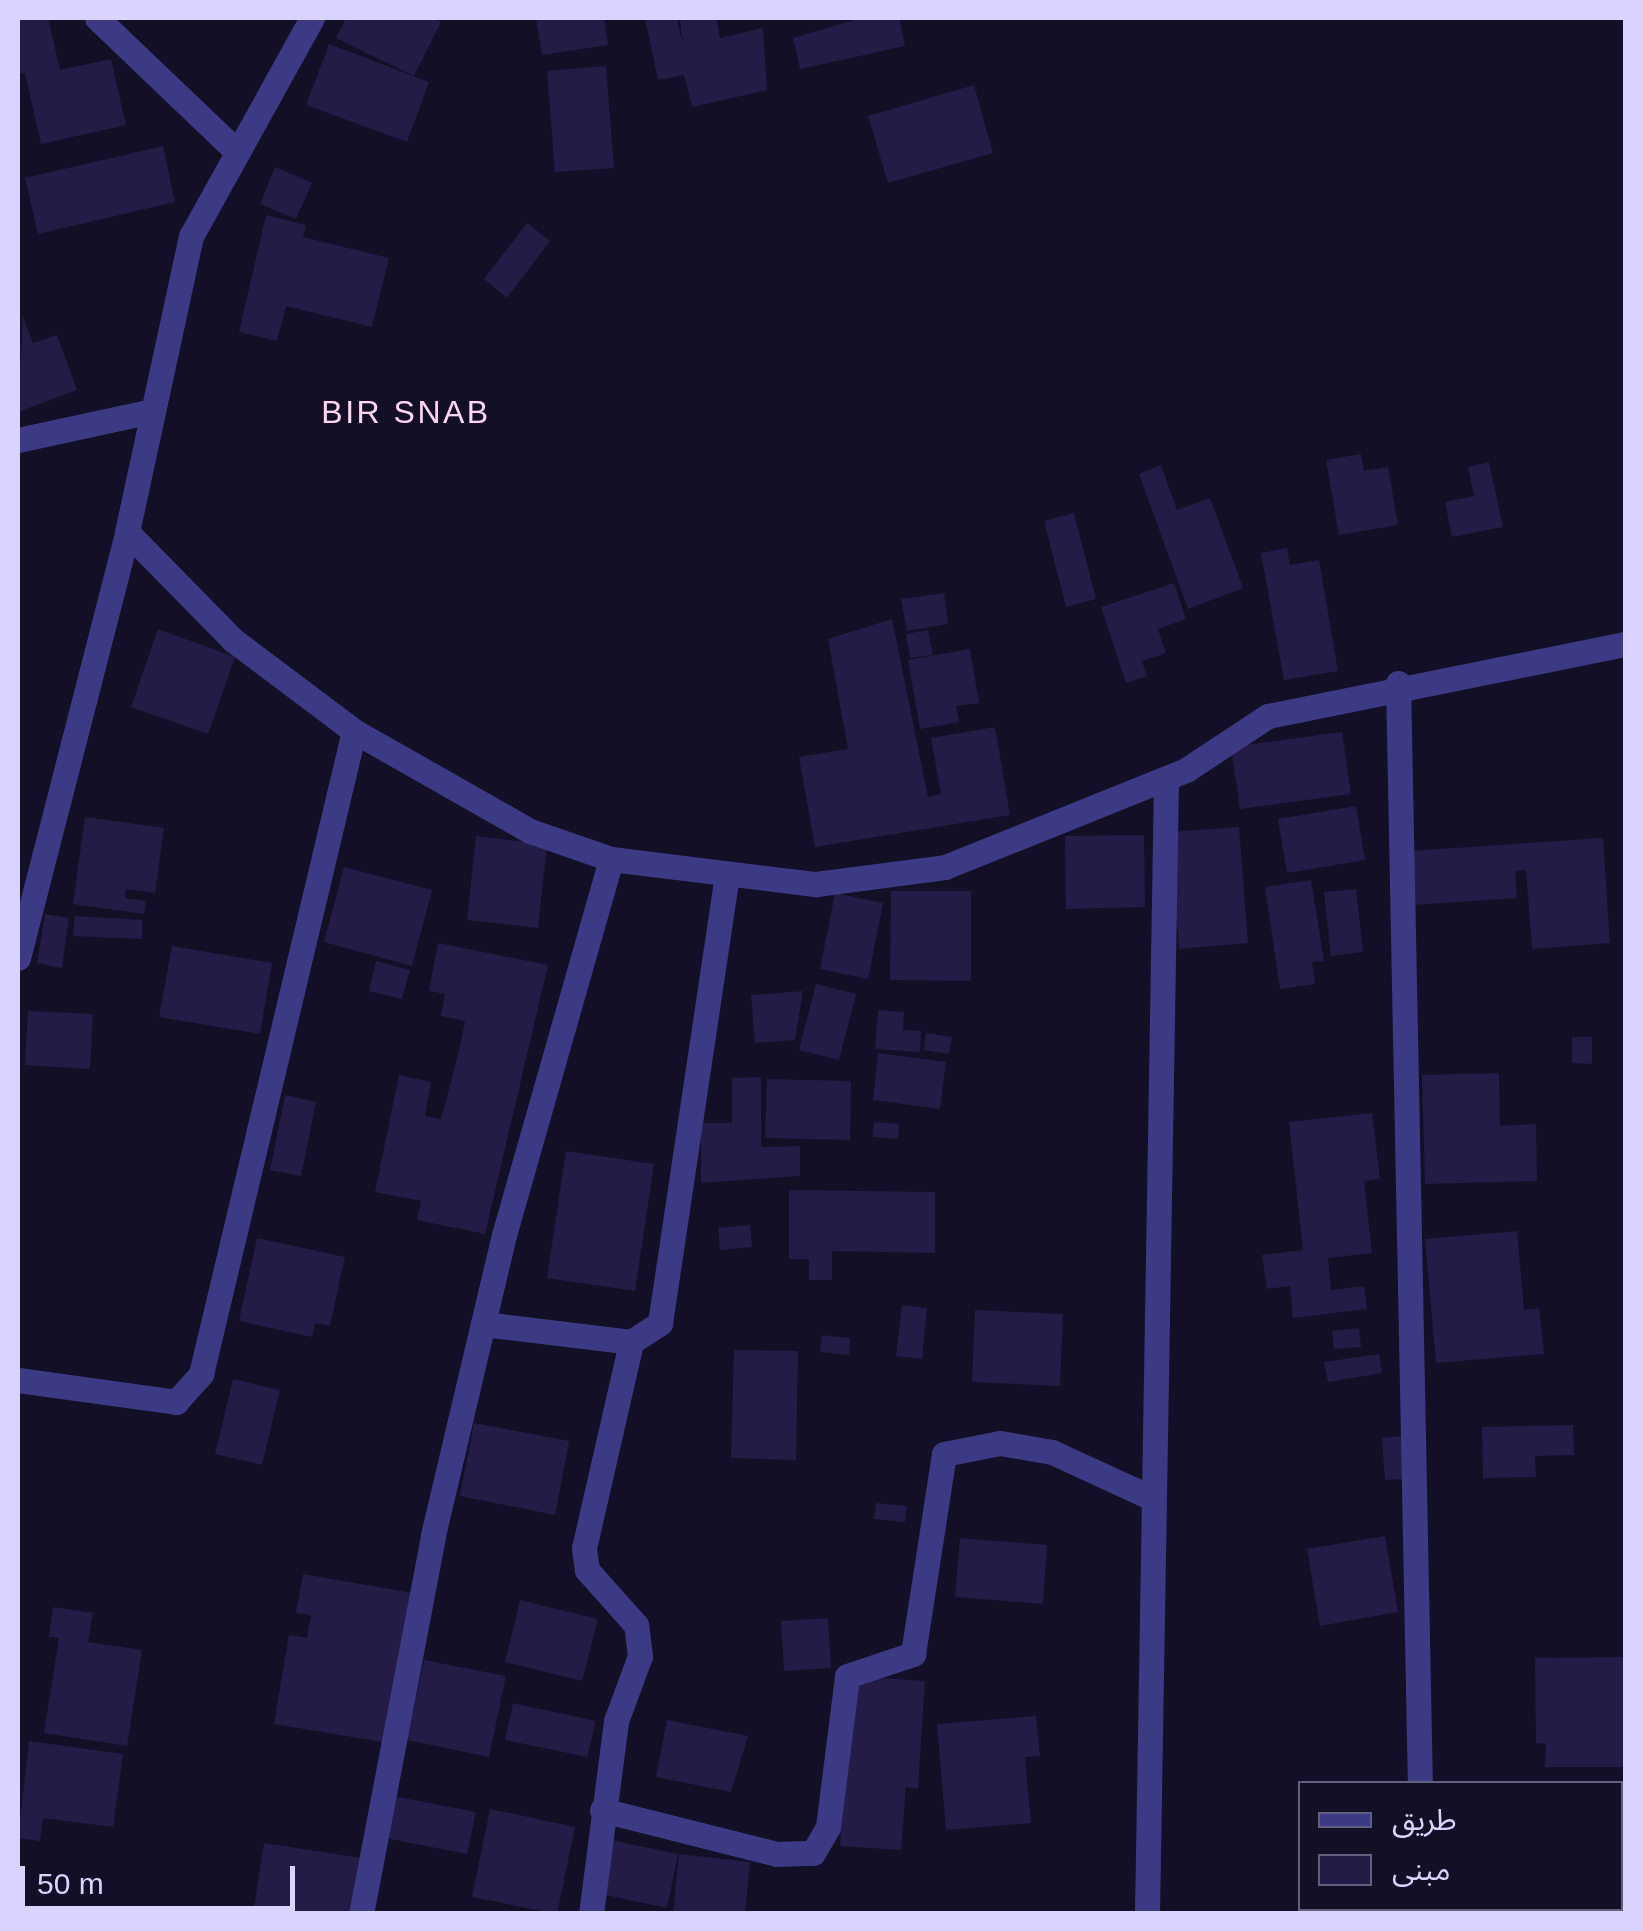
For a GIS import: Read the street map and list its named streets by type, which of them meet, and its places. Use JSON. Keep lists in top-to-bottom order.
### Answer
{
  "districts": ["BIR SNAB"],
  "legend": ["طريق", "مبنى"],
  "scale_bar": "50 m"
}
